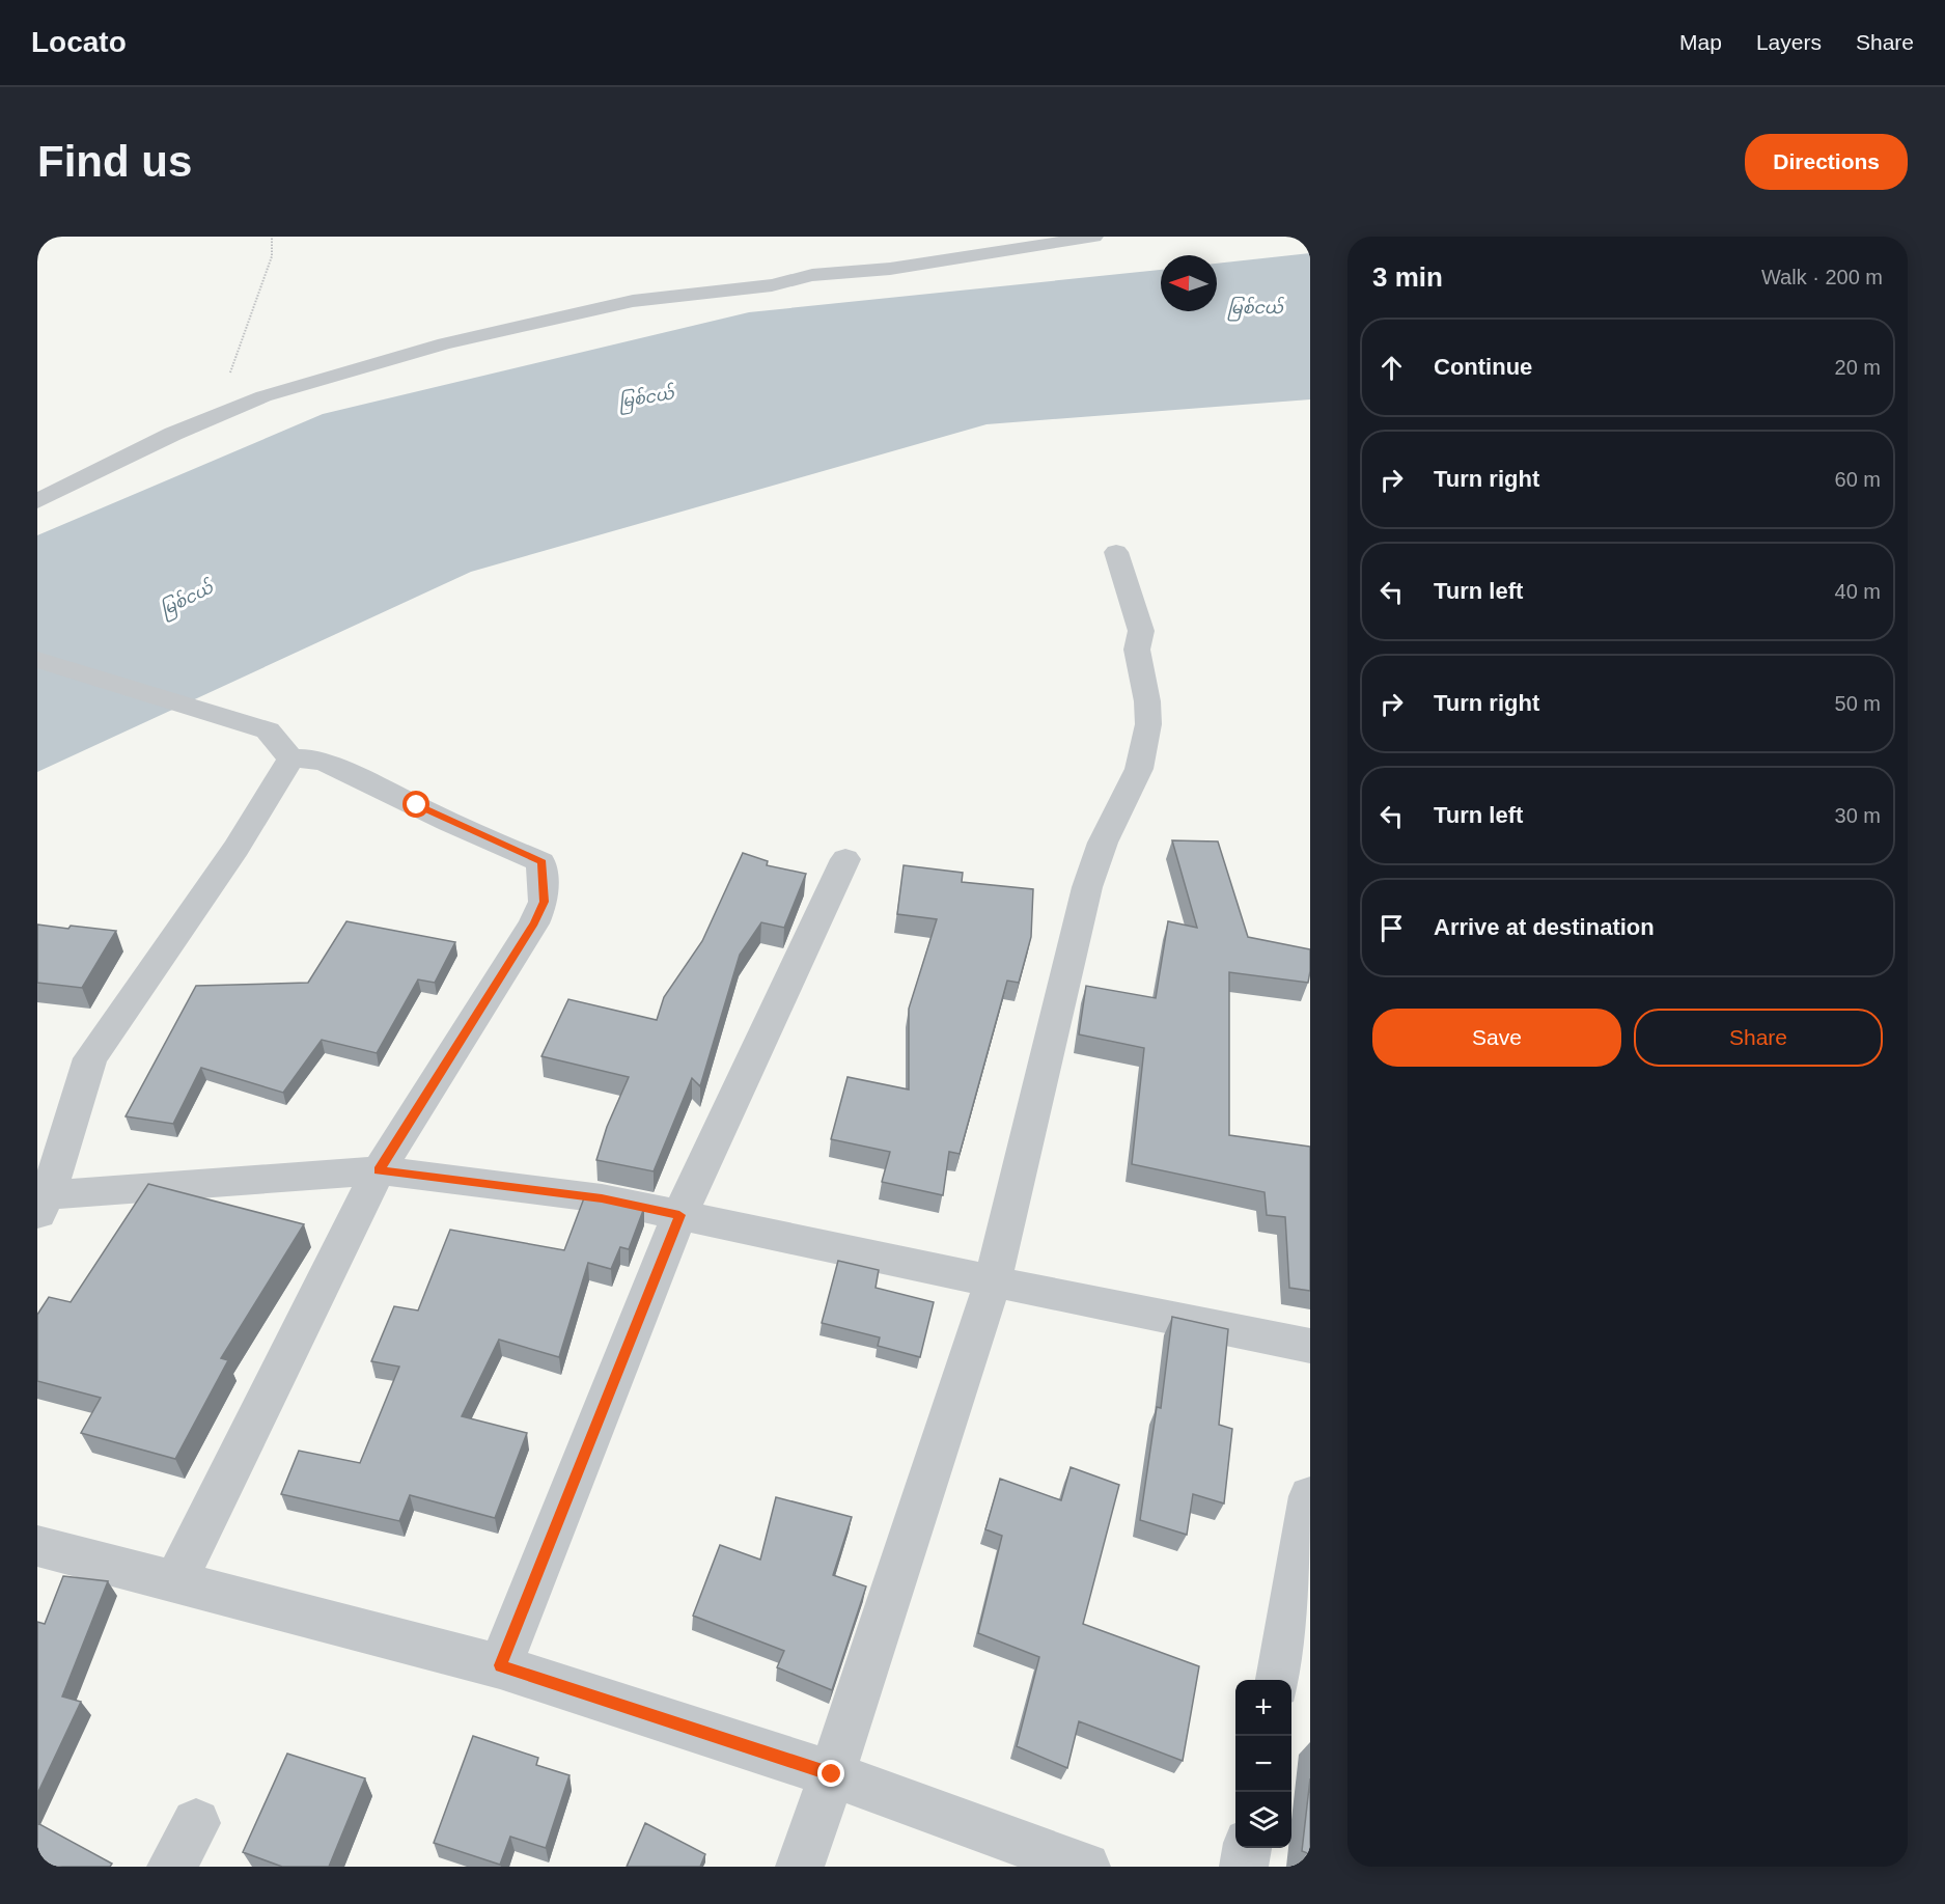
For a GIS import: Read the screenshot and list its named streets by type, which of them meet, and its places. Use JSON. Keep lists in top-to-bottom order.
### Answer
{
  "water": ["မြစ်ငယ်"],
  "north": "left",
  "page": {
    "header": "Locato",
    "nav": ["Map", "Layers", "Share"],
    "buttons": [
      "Directions",
      ["Save", "Share"]
    ],
    "title": "Find us",
    "heading": ["3 min", "Walk · 200 m"],
    "list": [
      ["Continue", "20 m"],
      ["Turn right", "60 m"],
      ["Turn left", "40 m"],
      ["Turn right", "50 m"],
      ["Turn left", "30 m"],
      "Arrive at destination"
    ],
    "map_buttons": ["+", "−"]
  }
}
